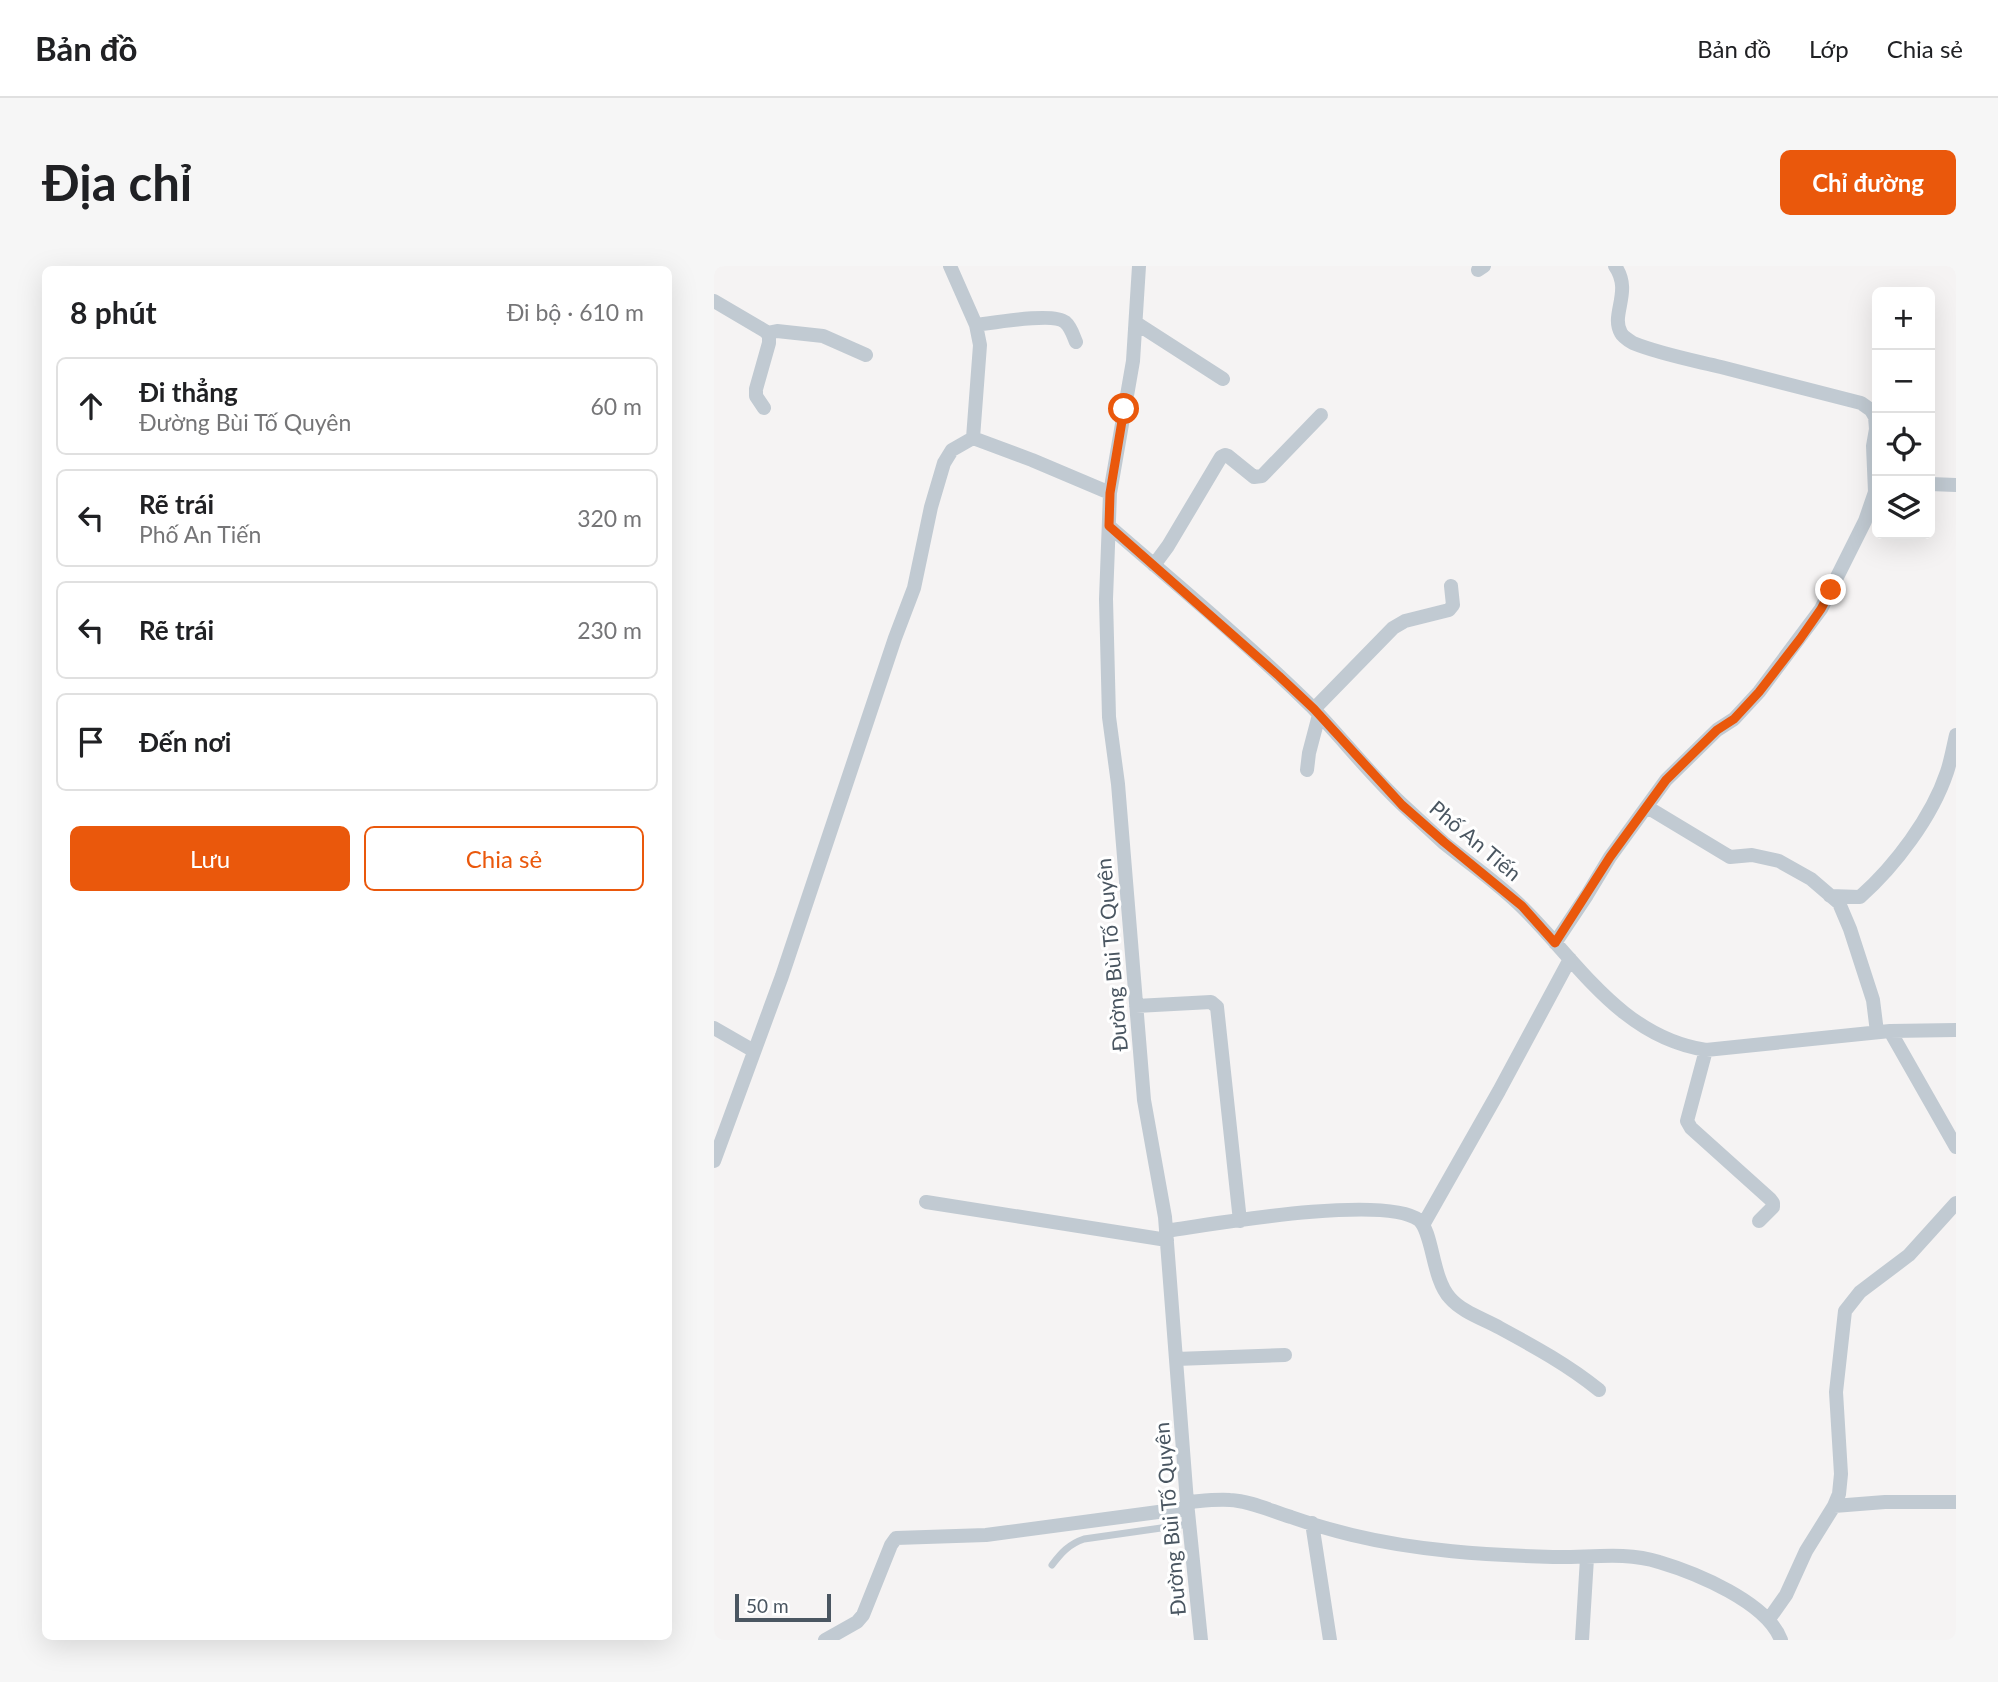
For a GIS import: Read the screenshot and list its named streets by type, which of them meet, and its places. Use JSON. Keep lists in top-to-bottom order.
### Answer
{
  "streets": {
    "street": ["Phố An Tiến", "Đường Bùi Tố Quyên"]
  },
  "crossings": [
    ["Phố An Tiến", "Đường Bùi Tố Quyên"]
  ],
  "scale_bar": "50 m",
  "page": {
    "header": "Bản đồ",
    "nav": ["Bản đồ", "Lớp", "Chia sẻ"],
    "buttons": [
      "Chỉ đường",
      ["Lưu", "Chia sẻ"]
    ],
    "title": "Địa chỉ",
    "heading": ["8 phút", "Đi bộ · 610 m"],
    "map_buttons": ["+", "−"],
    "list": [
      ["Đi thẳng", "Đường Bùi Tố Quyên", "60 m"],
      ["Rẽ trái", "Phố An Tiến", "320 m"],
      ["Rẽ trái", "230 m"],
      "Đến nơi"
    ],
    "scale": "50 m"
  }
}
